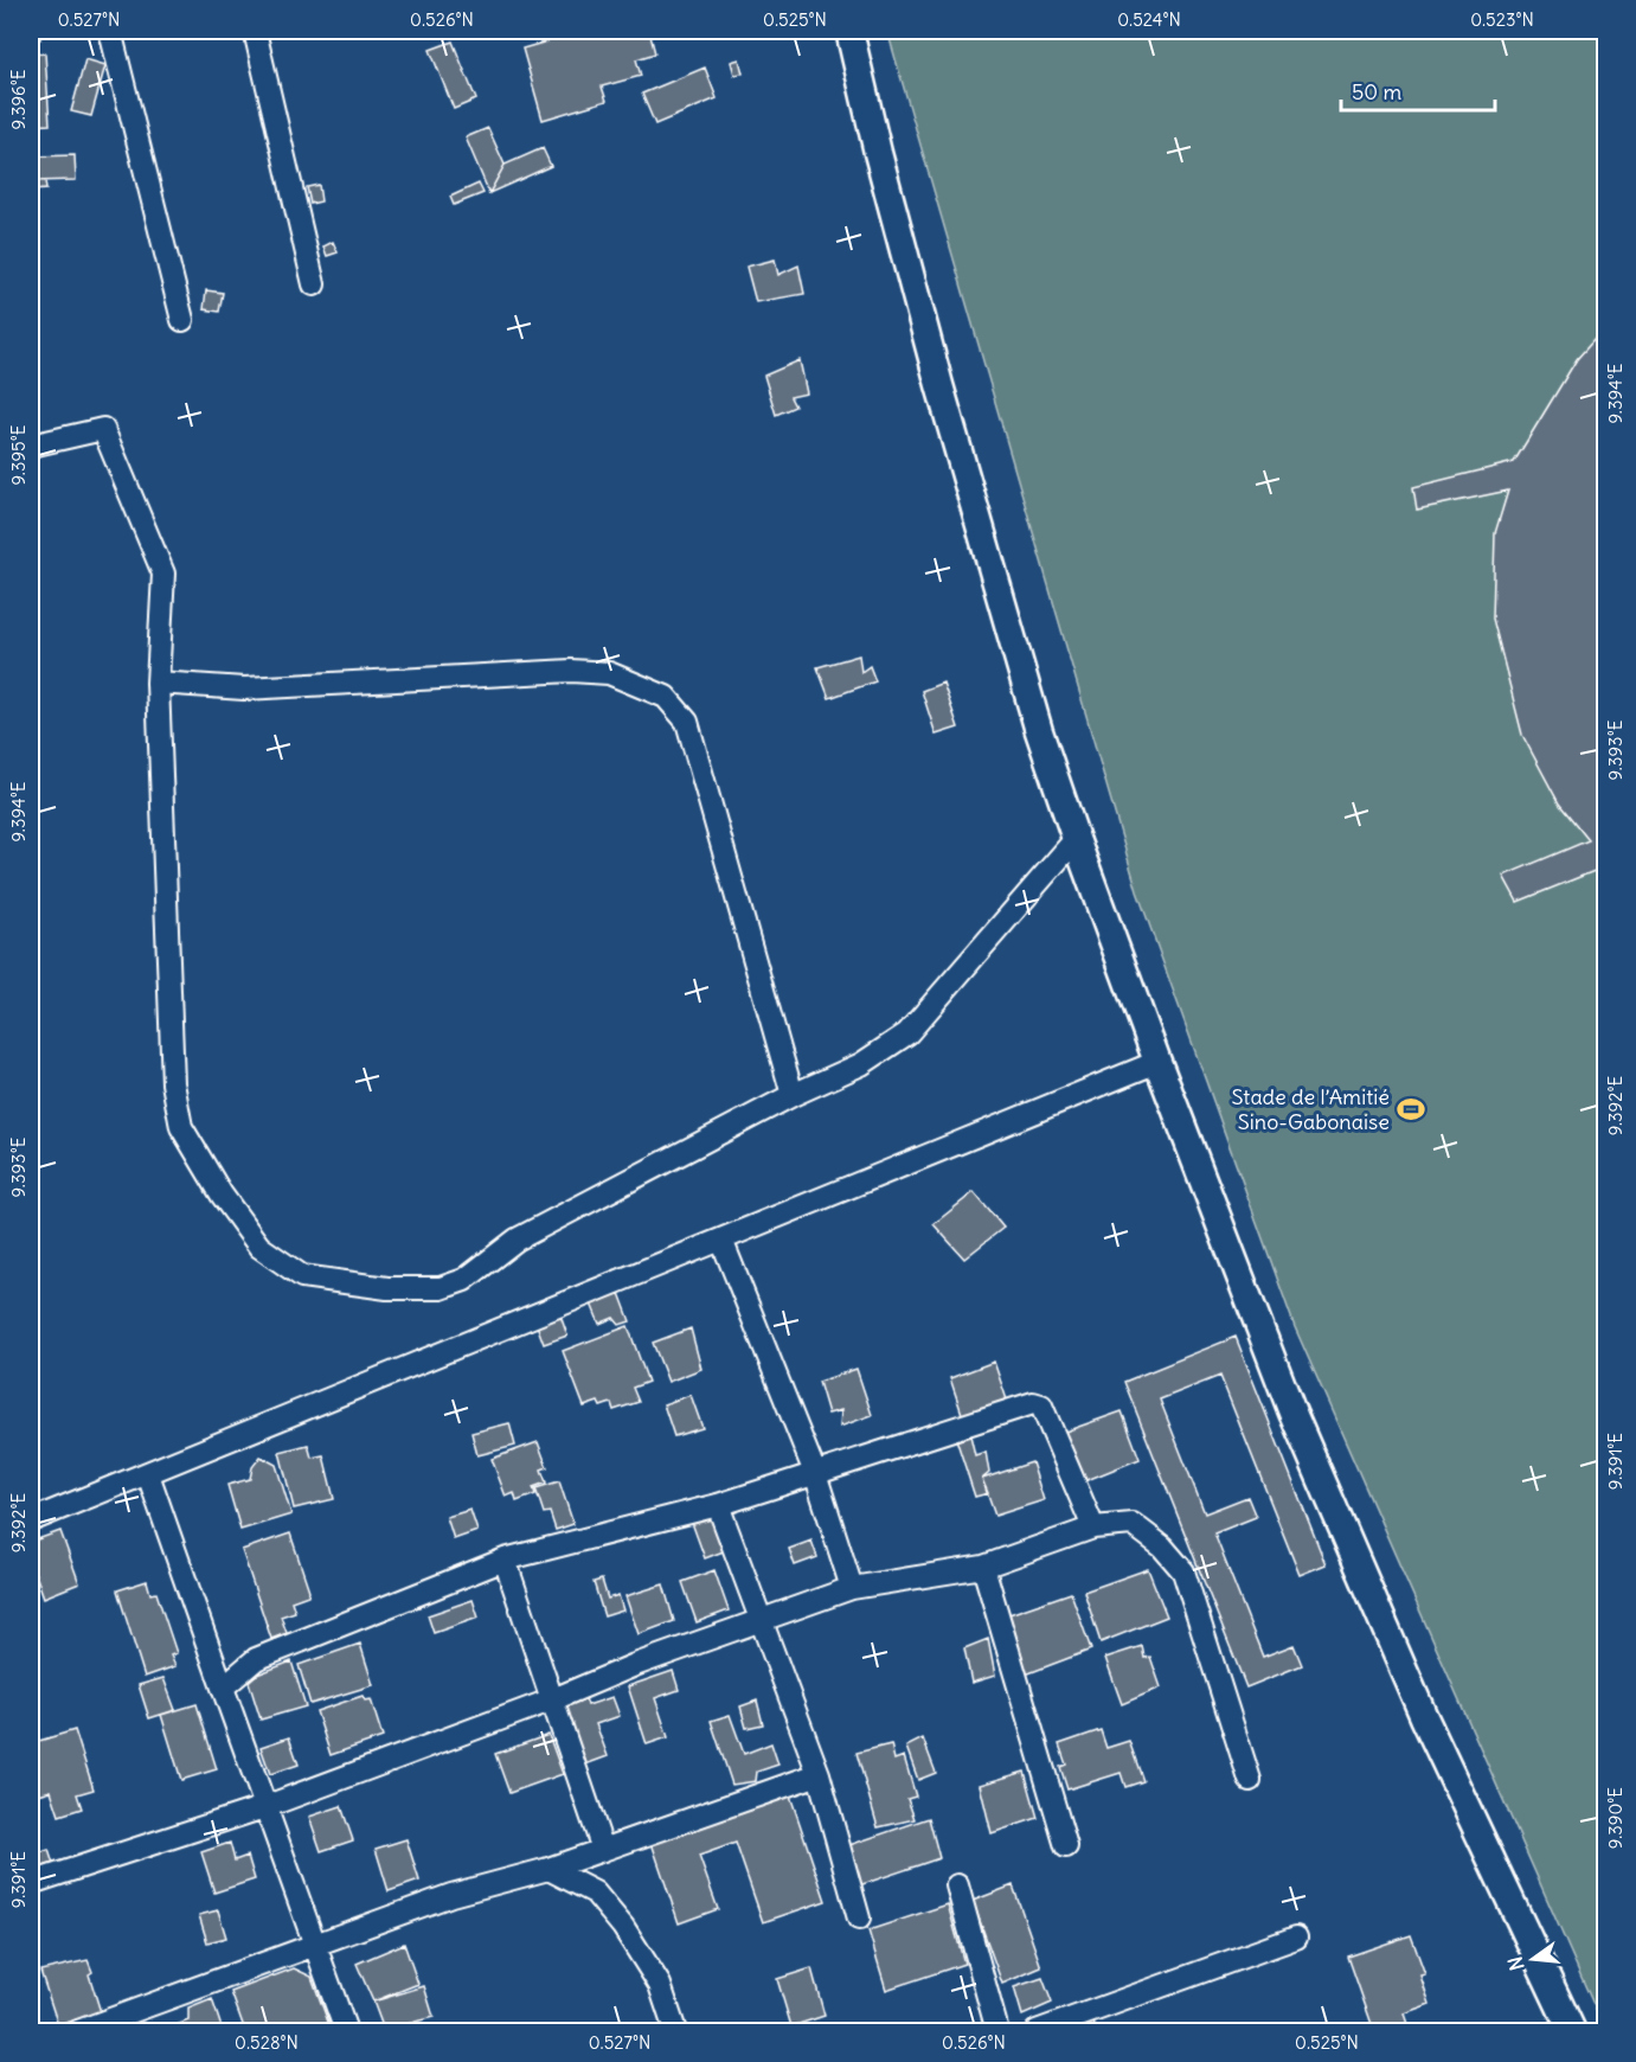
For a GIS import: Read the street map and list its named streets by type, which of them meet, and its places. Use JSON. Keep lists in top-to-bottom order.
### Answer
{
  "places": {
    "sports": ["Stade de l’Amitié Sino-Gabonaise"]
  },
  "scale_bar": "50 m",
  "north": "left",
  "coordinates": [
    "0.527°N",
    "0.526°N",
    "0.525°N",
    "0.524°N",
    "0.523°N",
    "9.396°E",
    "9.394°E",
    "9.395°E",
    "9.393°E",
    "9.392°E",
    "9.391°E",
    "9.390°E",
    "0.528°N"
  ]
}
